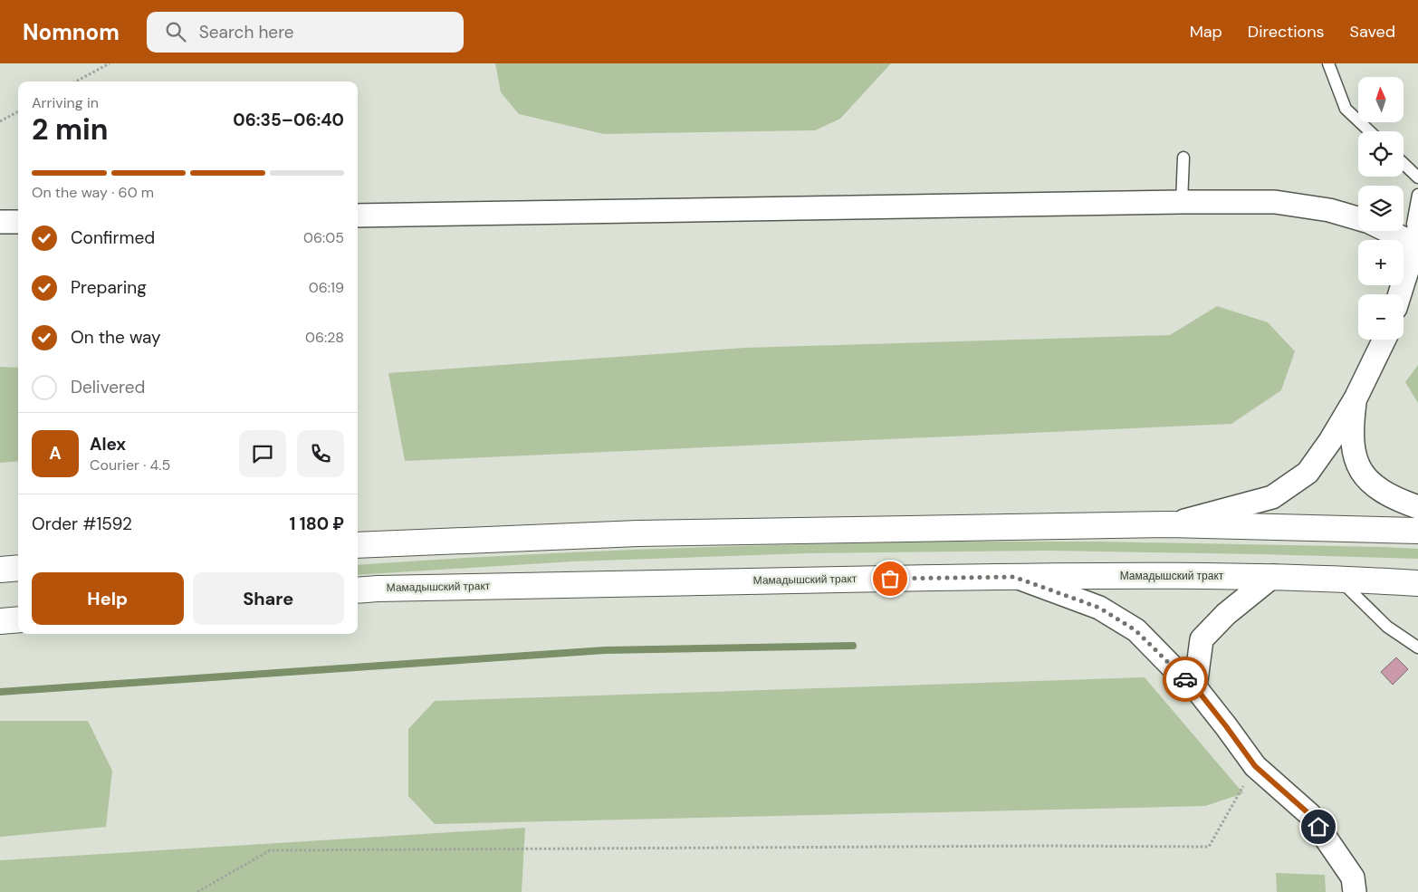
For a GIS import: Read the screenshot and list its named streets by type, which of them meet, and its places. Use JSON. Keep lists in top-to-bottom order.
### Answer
{
  "streets": {
    "main road": ["Мамадышский тракт"]
  },
  "north": "top",
  "page": {
    "header": "Nomnom",
    "search": "Search here",
    "nav": ["Map", "Directions", "Saved"],
    "map_buttons": ["+", "−"],
    "heading": ["2 min", "Arriving in", "06:35–06:40"],
    "panel": [
      "Alex",
      "Courier · 4.5",
      "Order #1592",
      "1 180 ₽"
    ],
    "bar": "On the way · 60 m",
    "list": [
      ["Confirmed", "06:05"],
      ["Preparing", "06:19"],
      ["On the way", "06:28"],
      "Delivered"
    ],
    "round": "A",
    "buttons": ["Help", "Share"]
  }
}
